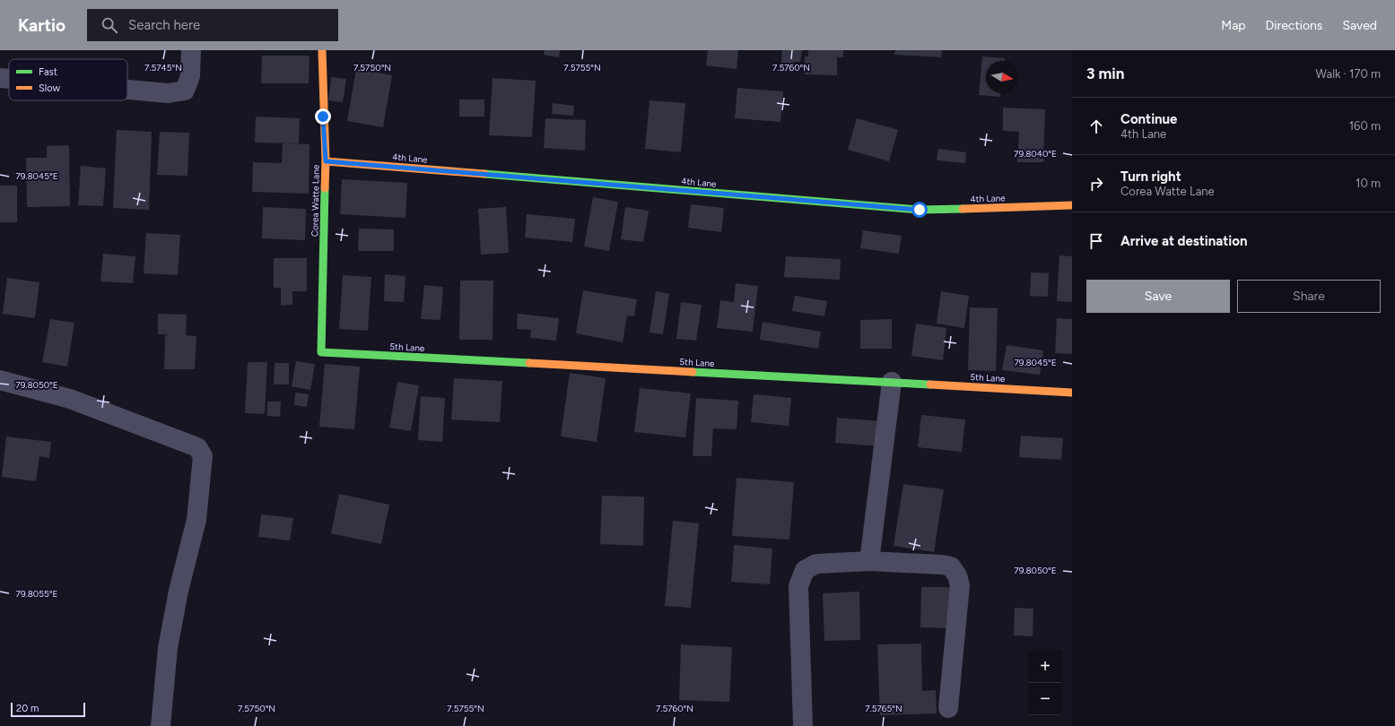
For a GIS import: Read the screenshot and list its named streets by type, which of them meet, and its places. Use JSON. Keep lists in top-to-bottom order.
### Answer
{
  "streets": {
    "street": ["4th Lane", "Corea Watte Lane", "5th Lane"]
  },
  "crossings": [
    ["4th Lane", "Corea Watte Lane"],
    ["Corea Watte Lane", "5th Lane"]
  ],
  "legend": ["Fast", "Slow"],
  "scale_bar": "20 m",
  "north": "right",
  "page": {
    "header": "Kartio",
    "search": "Search here",
    "nav": ["Map", "Directions", "Saved"],
    "heading": ["3 min", "Walk · 170 m"],
    "list": [
      ["Continue", "4th Lane", "160 m"],
      ["Turn right", "Corea Watte Lane", "10 m"],
      "Arrive at destination"
    ],
    "buttons": ["Save", "Share"],
    "map_buttons": ["+", "−"],
    "scale": "20 m"
  },
  "coordinates": [
    "7.5745°N",
    "7.5750°N",
    "7.5755°N",
    "7.5760°N",
    "79.8040°E",
    "79.8045°E",
    "79.8050°E",
    "79.8055°E",
    "7.5765°N"
  ]
}
